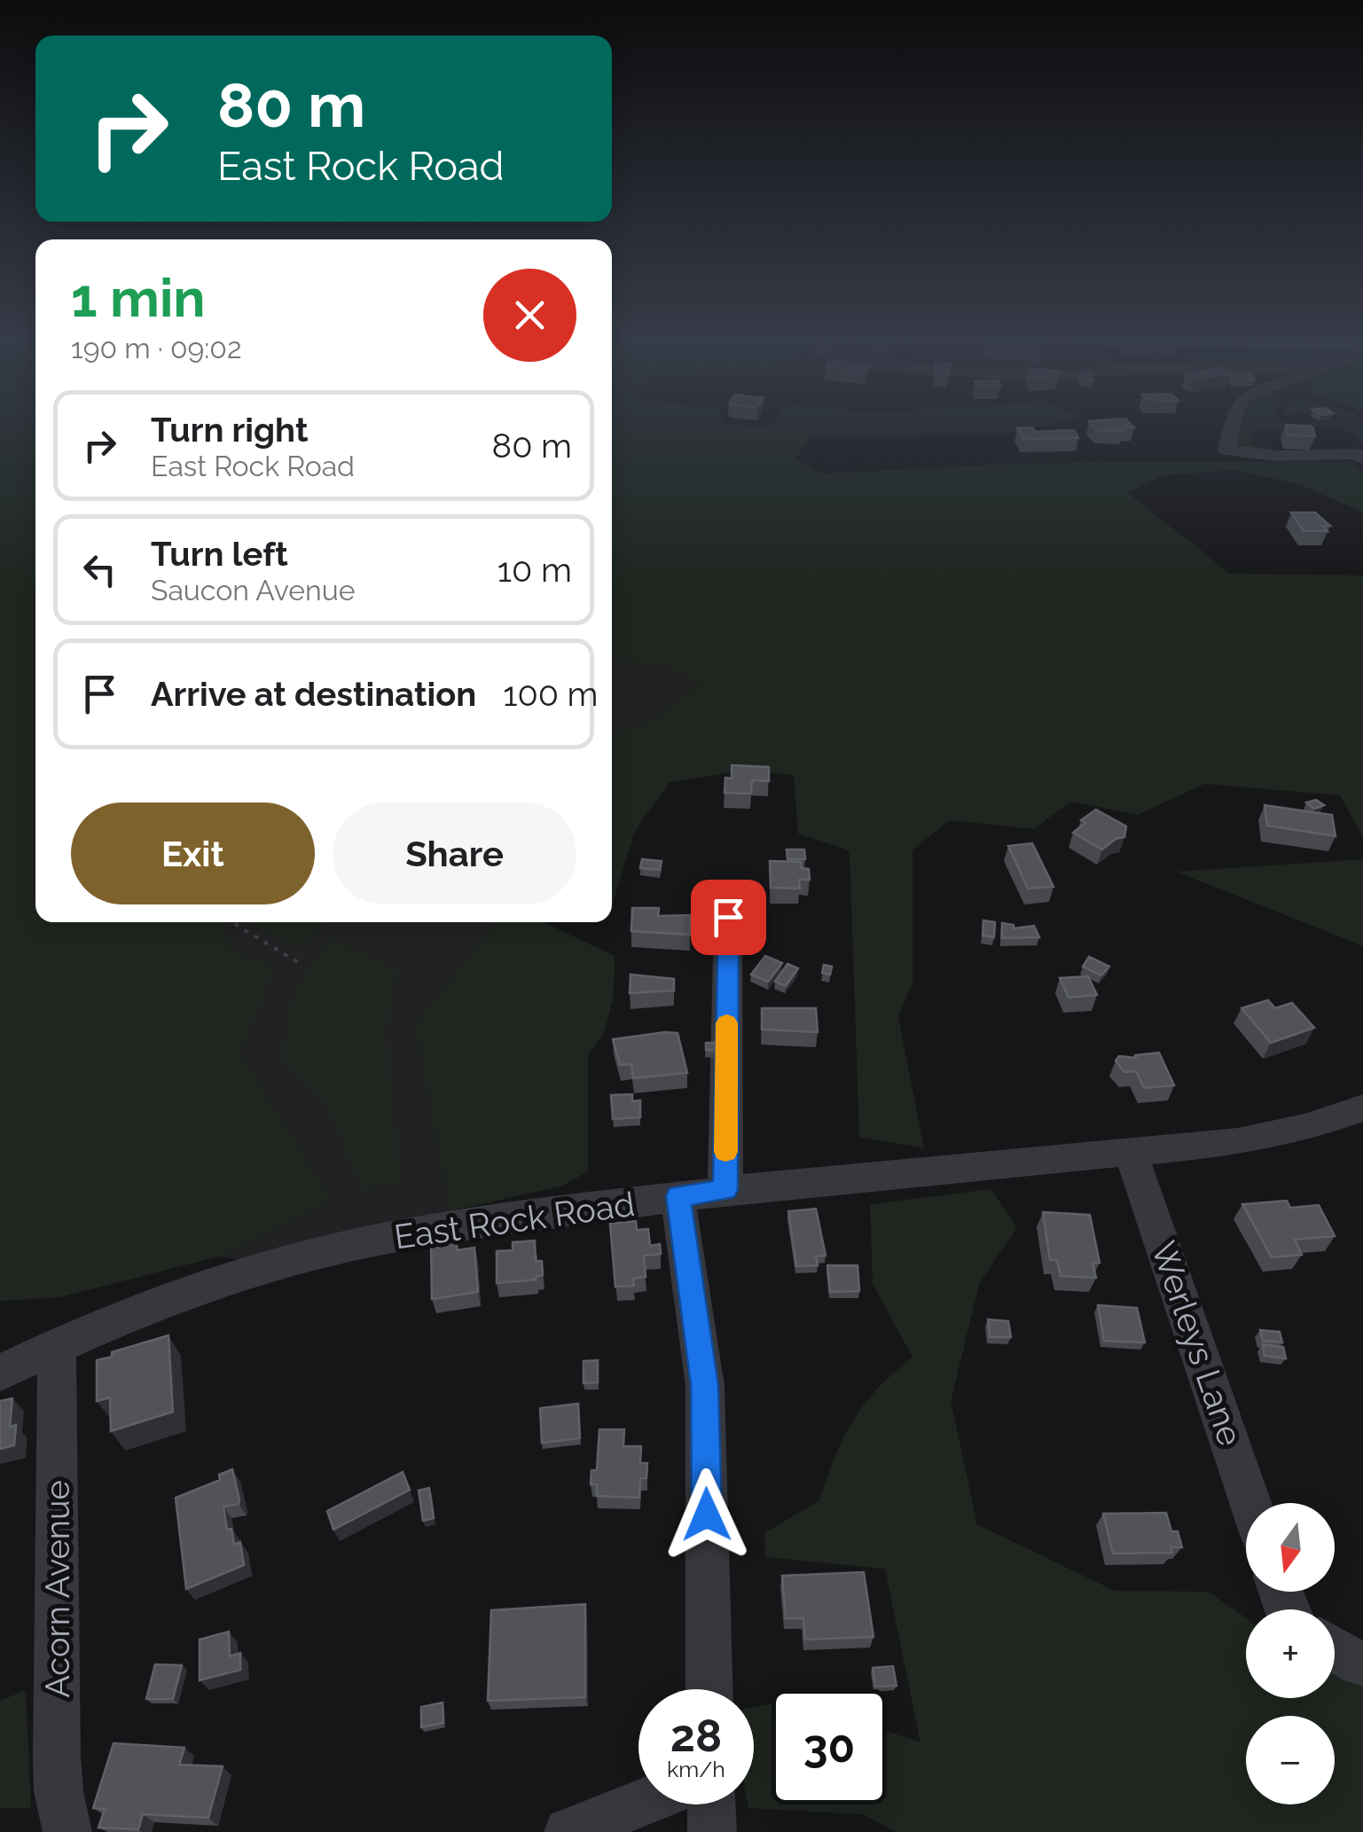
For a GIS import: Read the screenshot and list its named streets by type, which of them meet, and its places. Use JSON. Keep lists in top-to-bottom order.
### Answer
{
  "streets": {
    "street": ["East Rock Road", "Werleys Lane", "Acorn Avenue"]
  },
  "crossings": [
    ["East Rock Road", "Werleys Lane"],
    ["East Rock Road", "Acorn Avenue"]
  ],
  "north": "bottom",
  "page": {
    "turn": ["80 m", "East Rock Road"],
    "heading": ["1 min", "190 m · 09:02"],
    "list": [
      {
        "name": "Turn right",
        "note": "East Rock Road",
        "value": "80 m"
      },
      {
        "name": "Turn left",
        "note": "Saucon Avenue",
        "value": "10 m"
      },
      {
        "name": "Arrive at destination",
        "value": "100 m"
      }
    ],
    "buttons": ["Exit", "Share"],
    "map_buttons": ["+", "−"],
    "speed": "28 km/h",
    "limit": "30"
  }
}
